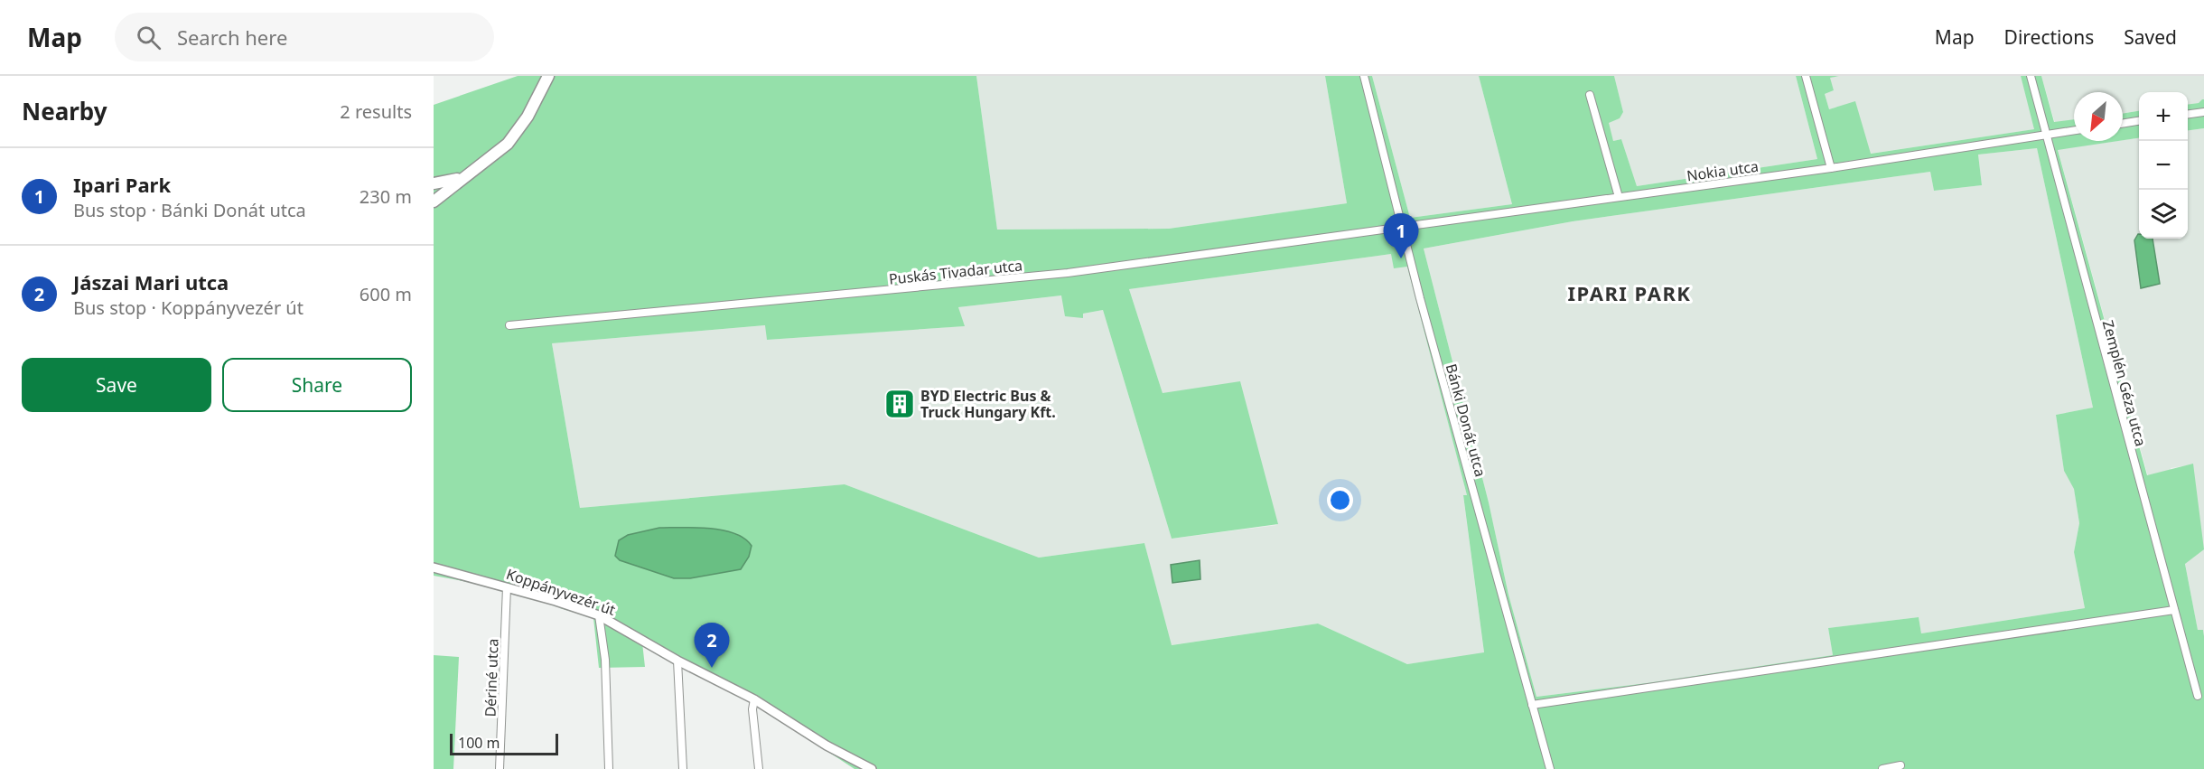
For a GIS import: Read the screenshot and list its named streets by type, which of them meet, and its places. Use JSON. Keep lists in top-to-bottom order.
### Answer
{
  "streets": {
    "street": [
      "Nokia utca",
      "Puskás Tivadar utca",
      "Zemplén Géza utca",
      "Bánki Donát utca",
      "Koppányvezér út",
      "Dériné utca"
    ]
  },
  "crossings": [
    ["Nokia utca", "Puskás Tivadar utca"],
    ["Nokia utca", "Zemplén Géza utca"],
    ["Nokia utca", "Bánki Donát utca"],
    ["Puskás Tivadar utca", "Bánki Donát utca"],
    ["Koppányvezér út", "Dériné utca"]
  ],
  "districts": ["IPARI PARK"],
  "places": {
    "building": ["BYD Electric Bus & Truck Hungary Kft."]
  },
  "scale_bar": "100 m",
  "north": "bottom left",
  "page": {
    "header": "Map",
    "search": "Search here",
    "nav": ["Map", "Directions", "Saved"],
    "heading": ["Nearby", "2 results"],
    "map_buttons": ["+", "−"],
    "list": [
      {
        "mark": "1",
        "name": "Ipari Park",
        "note": "Bus stop · Bánki Donát utca",
        "value": "230 m"
      },
      {
        "mark": "2",
        "name": "Jászai Mari utca",
        "note": "Bus stop · Koppányvezér út",
        "value": "600 m"
      }
    ],
    "pins": ["1", "2"],
    "buttons": ["Save", "Share"],
    "scale": "100 m"
  }
}
